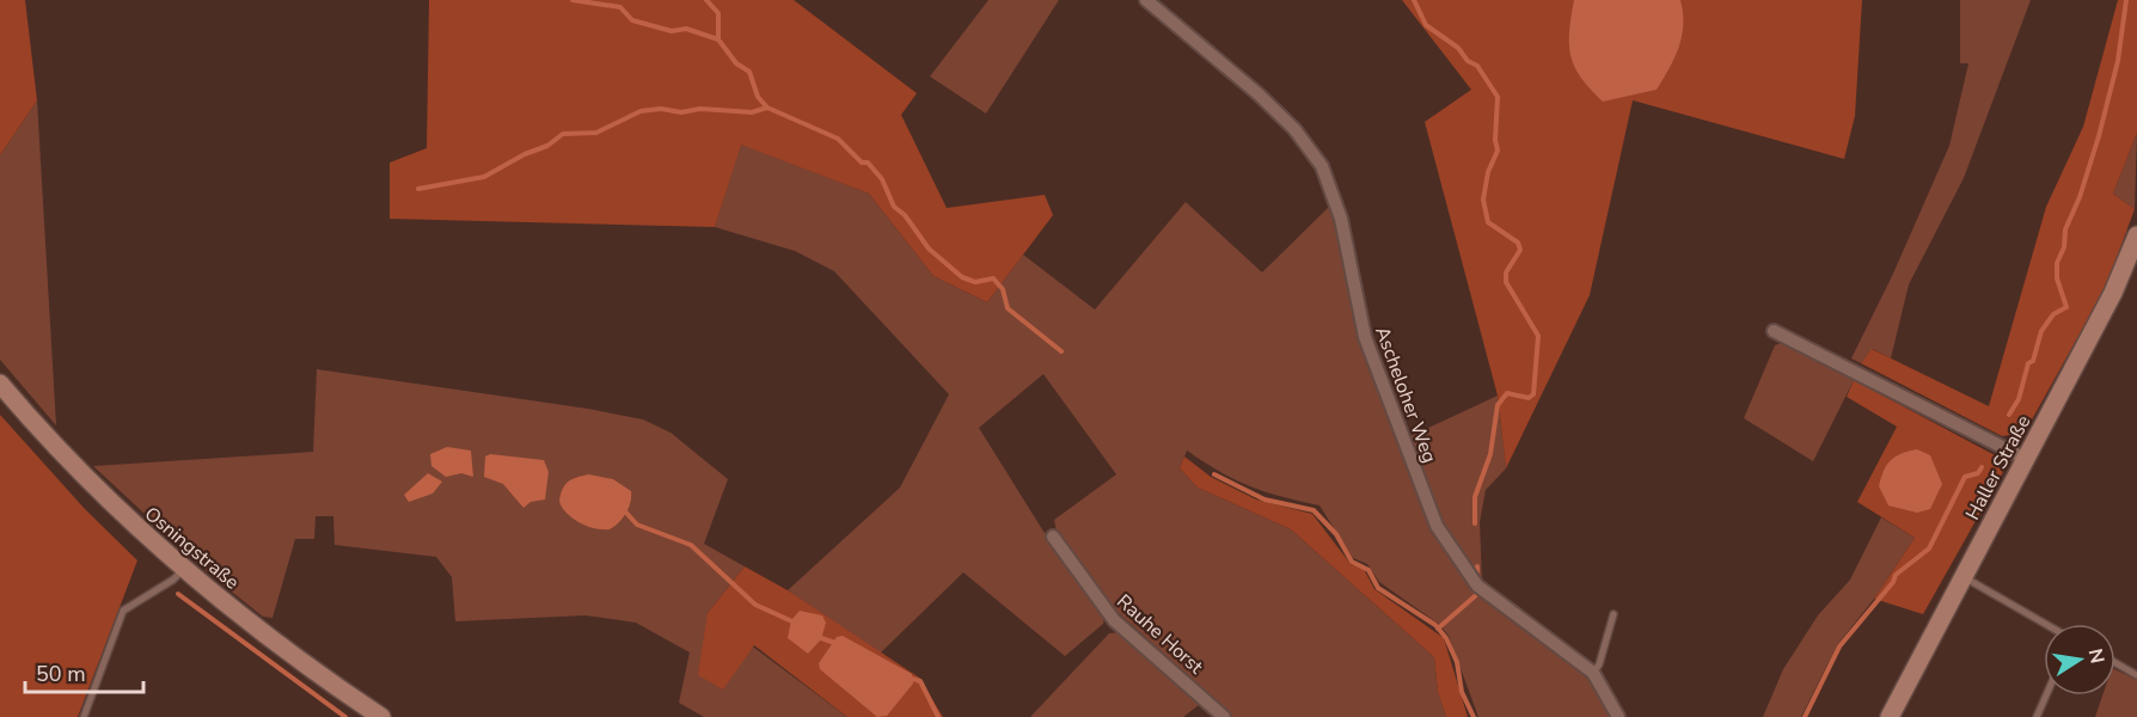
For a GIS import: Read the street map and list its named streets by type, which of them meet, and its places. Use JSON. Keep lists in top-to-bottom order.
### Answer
{
  "streets": {
    "street": [
      "Ascheloher Weg",
      "Haller Straße",
      "Osningstraße",
      "Rauhe Horst"
    ]
  },
  "scale_bar": "50 m",
  "north": "right"
}
